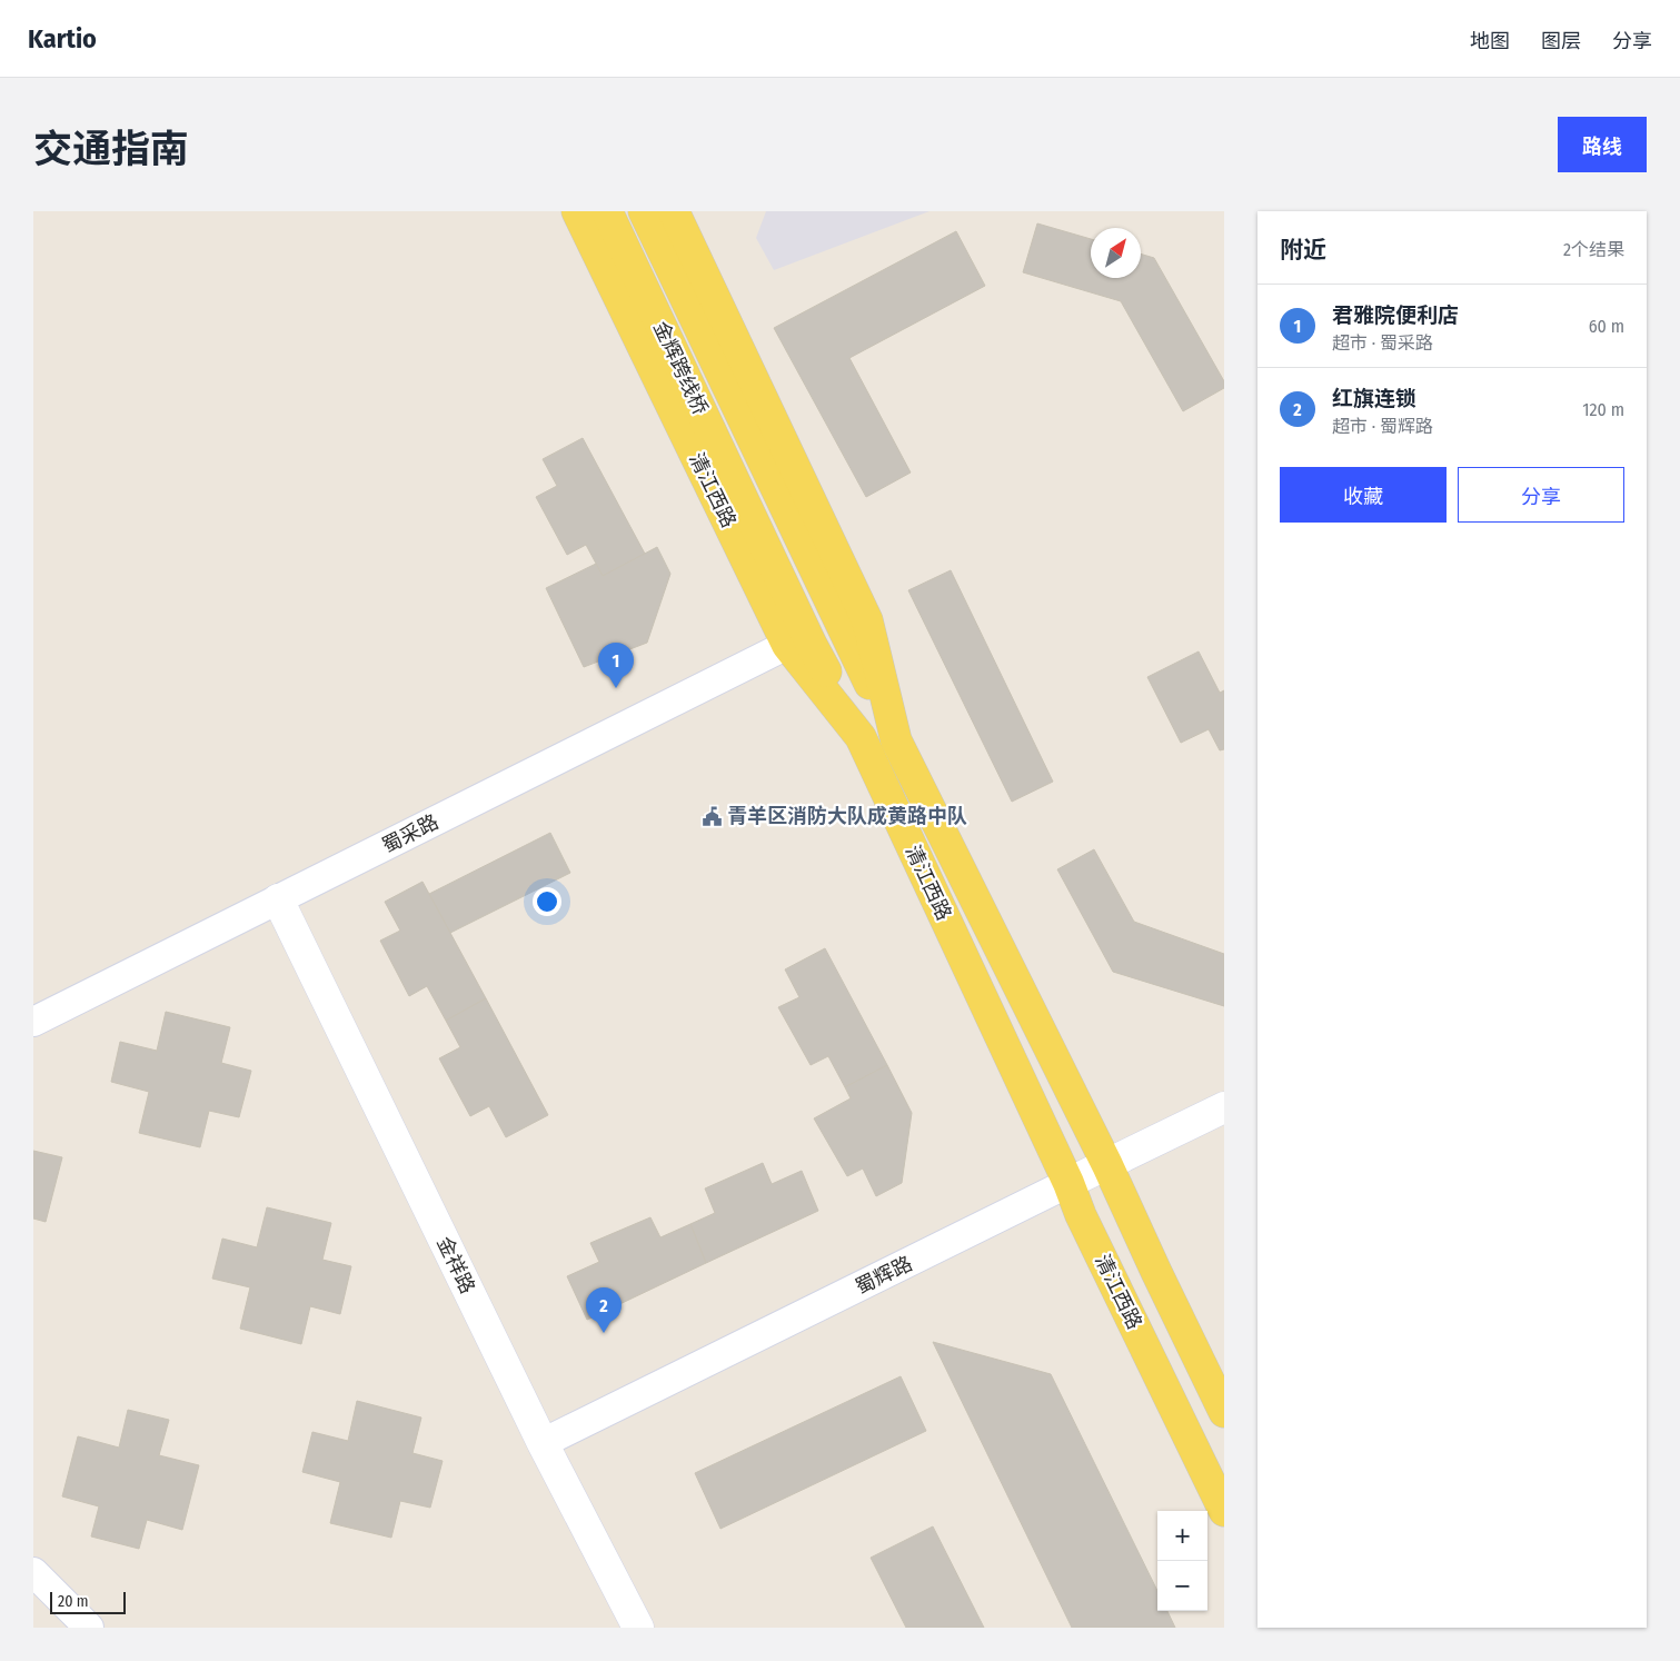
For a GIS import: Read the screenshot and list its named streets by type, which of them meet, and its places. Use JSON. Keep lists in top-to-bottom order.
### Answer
{
  "streets": {
    "main road": ["金辉跨线桥", "清江西路"],
    "street": ["蜀采路", "金祥路", "蜀辉路"]
  },
  "crossings": [
    ["金辉跨线桥", "清江西路"],
    ["金辉跨线桥", "蜀采路"],
    ["清江西路", "蜀采路"],
    ["清江西路", "蜀辉路"],
    ["蜀采路", "金祥路"],
    ["金祥路", "蜀辉路"]
  ],
  "places": {
    "public building": ["青羊区消防大队成黄路中队"]
  },
  "scale_bar": "20 m",
  "north": "top right",
  "page": {
    "header": "Kartio",
    "nav": ["地图", "图层", "分享"],
    "title": "交通指南",
    "buttons": [
      "路线",
      ["收藏", "分享"]
    ],
    "heading": ["附近", "2个结果"],
    "list": [
      {
        "mark": "1",
        "name": "君雅院便利店",
        "note": "超市 · 蜀采路",
        "value": "60 m"
      },
      {
        "mark": "2",
        "name": "红旗连锁",
        "note": "超市 · 蜀辉路",
        "value": "120 m"
      }
    ],
    "pins": ["1", "2"],
    "map_buttons": ["+", "−"],
    "scale": "20 m"
  }
}
